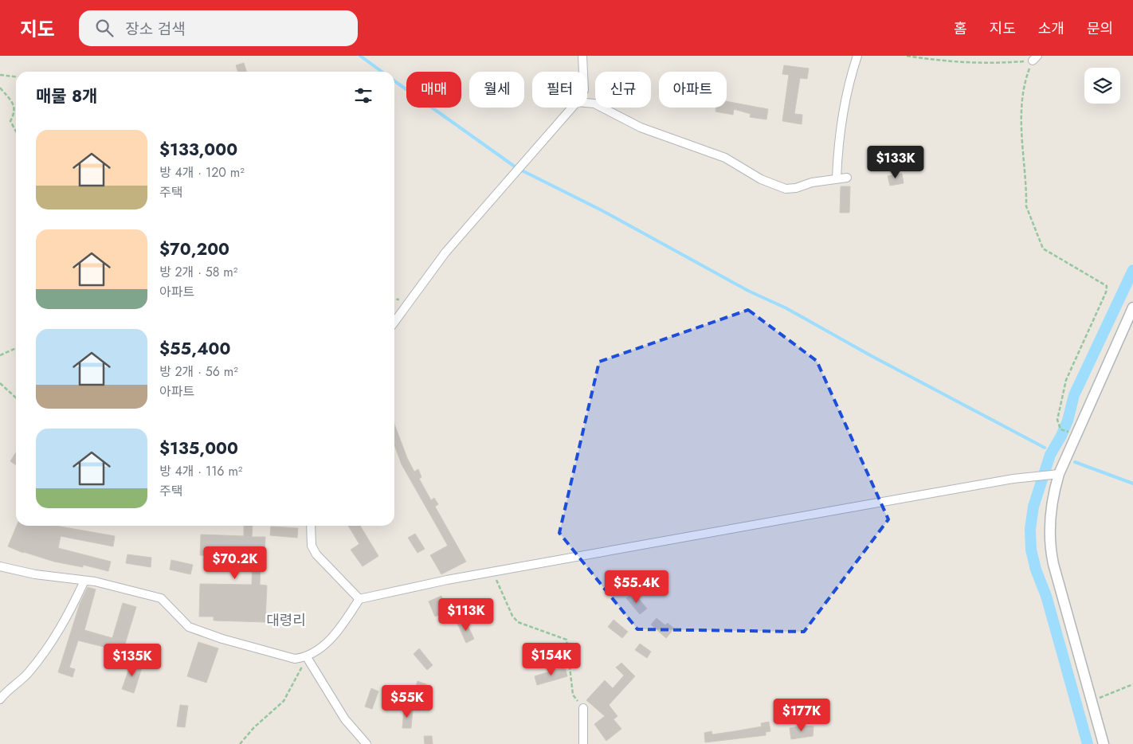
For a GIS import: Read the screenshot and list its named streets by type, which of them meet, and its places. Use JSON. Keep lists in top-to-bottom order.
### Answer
{
  "districts": ["대령리"],
  "page": {
    "header": "지도",
    "search": "장소 검색",
    "nav": [
      "홈",
      "지도",
      "소개",
      "문의"
    ],
    "chip": [
      "매매",
      "월세",
      "필터",
      "신규",
      "아파트"
    ],
    "heading": "매물 8개",
    "list": [
      {
        "name": "$133,000",
        "note": "방 4개 · 120 m² · 주택"
      },
      {
        "name": "$70,200",
        "note": "방 2개 · 58 m² · 아파트"
      },
      {
        "name": "$55,400",
        "note": "방 2개 · 56 m² · 아파트"
      },
      {
        "name": "$135,000",
        "note": "방 4개 · 116 m² · 주택"
      }
    ],
    "price": [
      "$133K",
      "$70.2K",
      "$55.4K",
      "$113K",
      "$154K",
      "$135K",
      "$55K",
      "$177K"
    ]
  }
}
